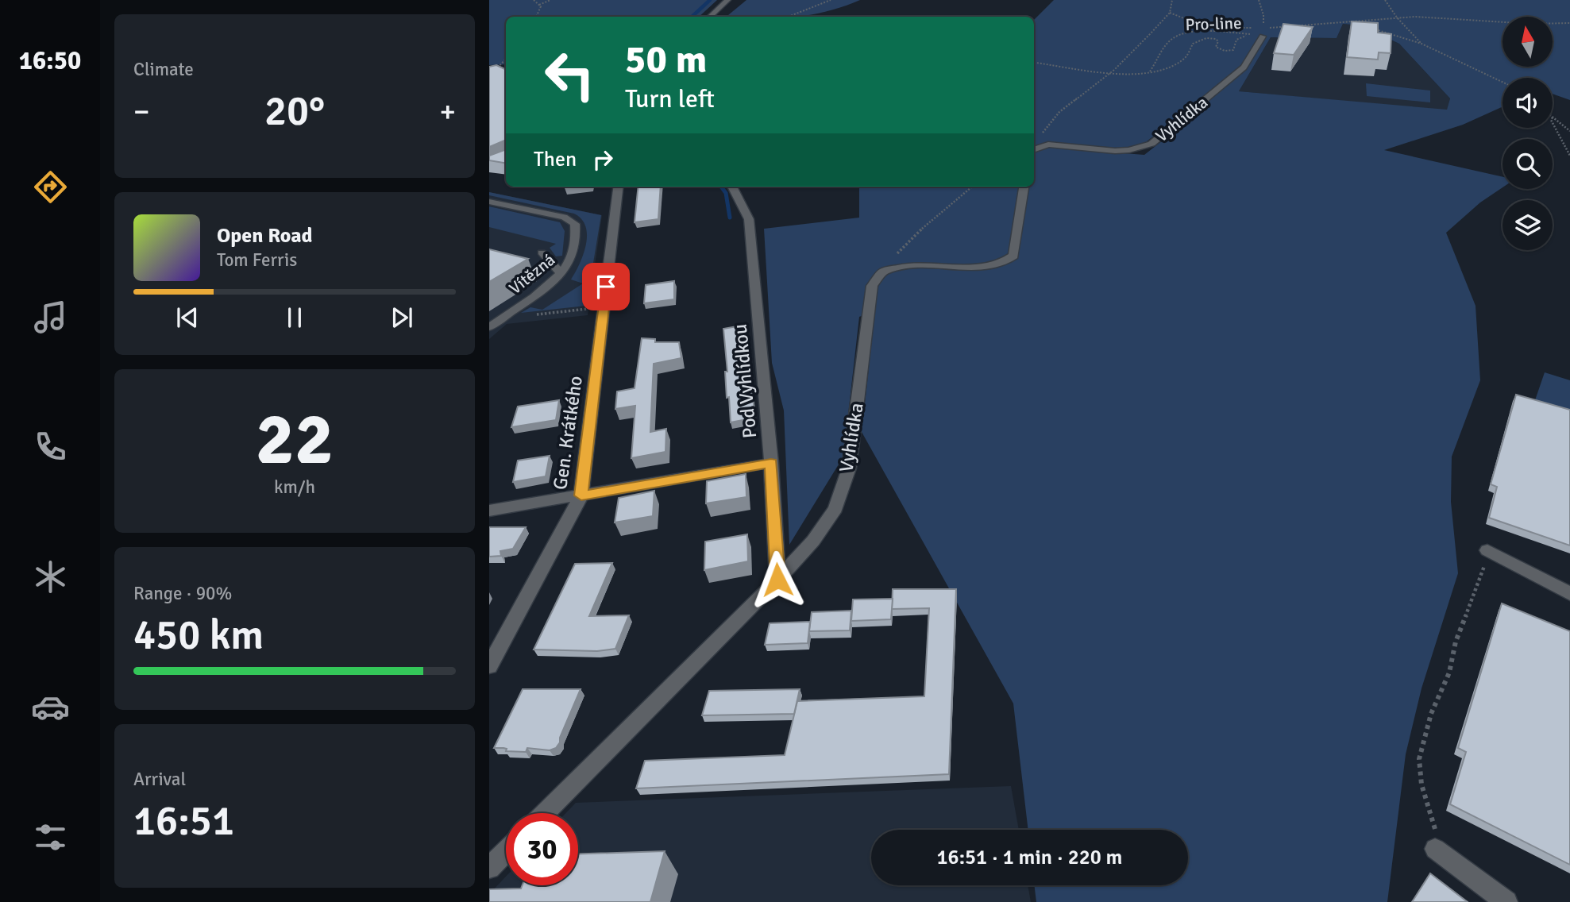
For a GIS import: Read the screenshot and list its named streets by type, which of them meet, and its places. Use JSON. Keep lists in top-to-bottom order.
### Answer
{
  "streets": {
    "street": ["Vyhlídka", "Pod Vyhlídkou", "Gen. Krátkého"],
    "lane": ["Vítězná"],
    "path": ["Pro-line"]
  },
  "crossings": [
    ["Pro-line", "Vyhlídka"],
    ["Vyhlídka", "Pod Vyhlídkou"]
  ],
  "north": "top",
  "page": {
    "tabs": "16:50",
    "tile": [
      "Climate",
      ["22", "km/h"],
      ["Range · 90%", "450 km"],
      ["Arrival", "16:51"]
    ],
    "turn": ["50 m", "Turn left"],
    "heat": ["−", "20°", "+"],
    "then": "Then",
    "song": ["Open Road", "Tom Ferris"],
    "limit": "30",
    "trip": "16:51 · 1 min · 220 m"
  }
}
